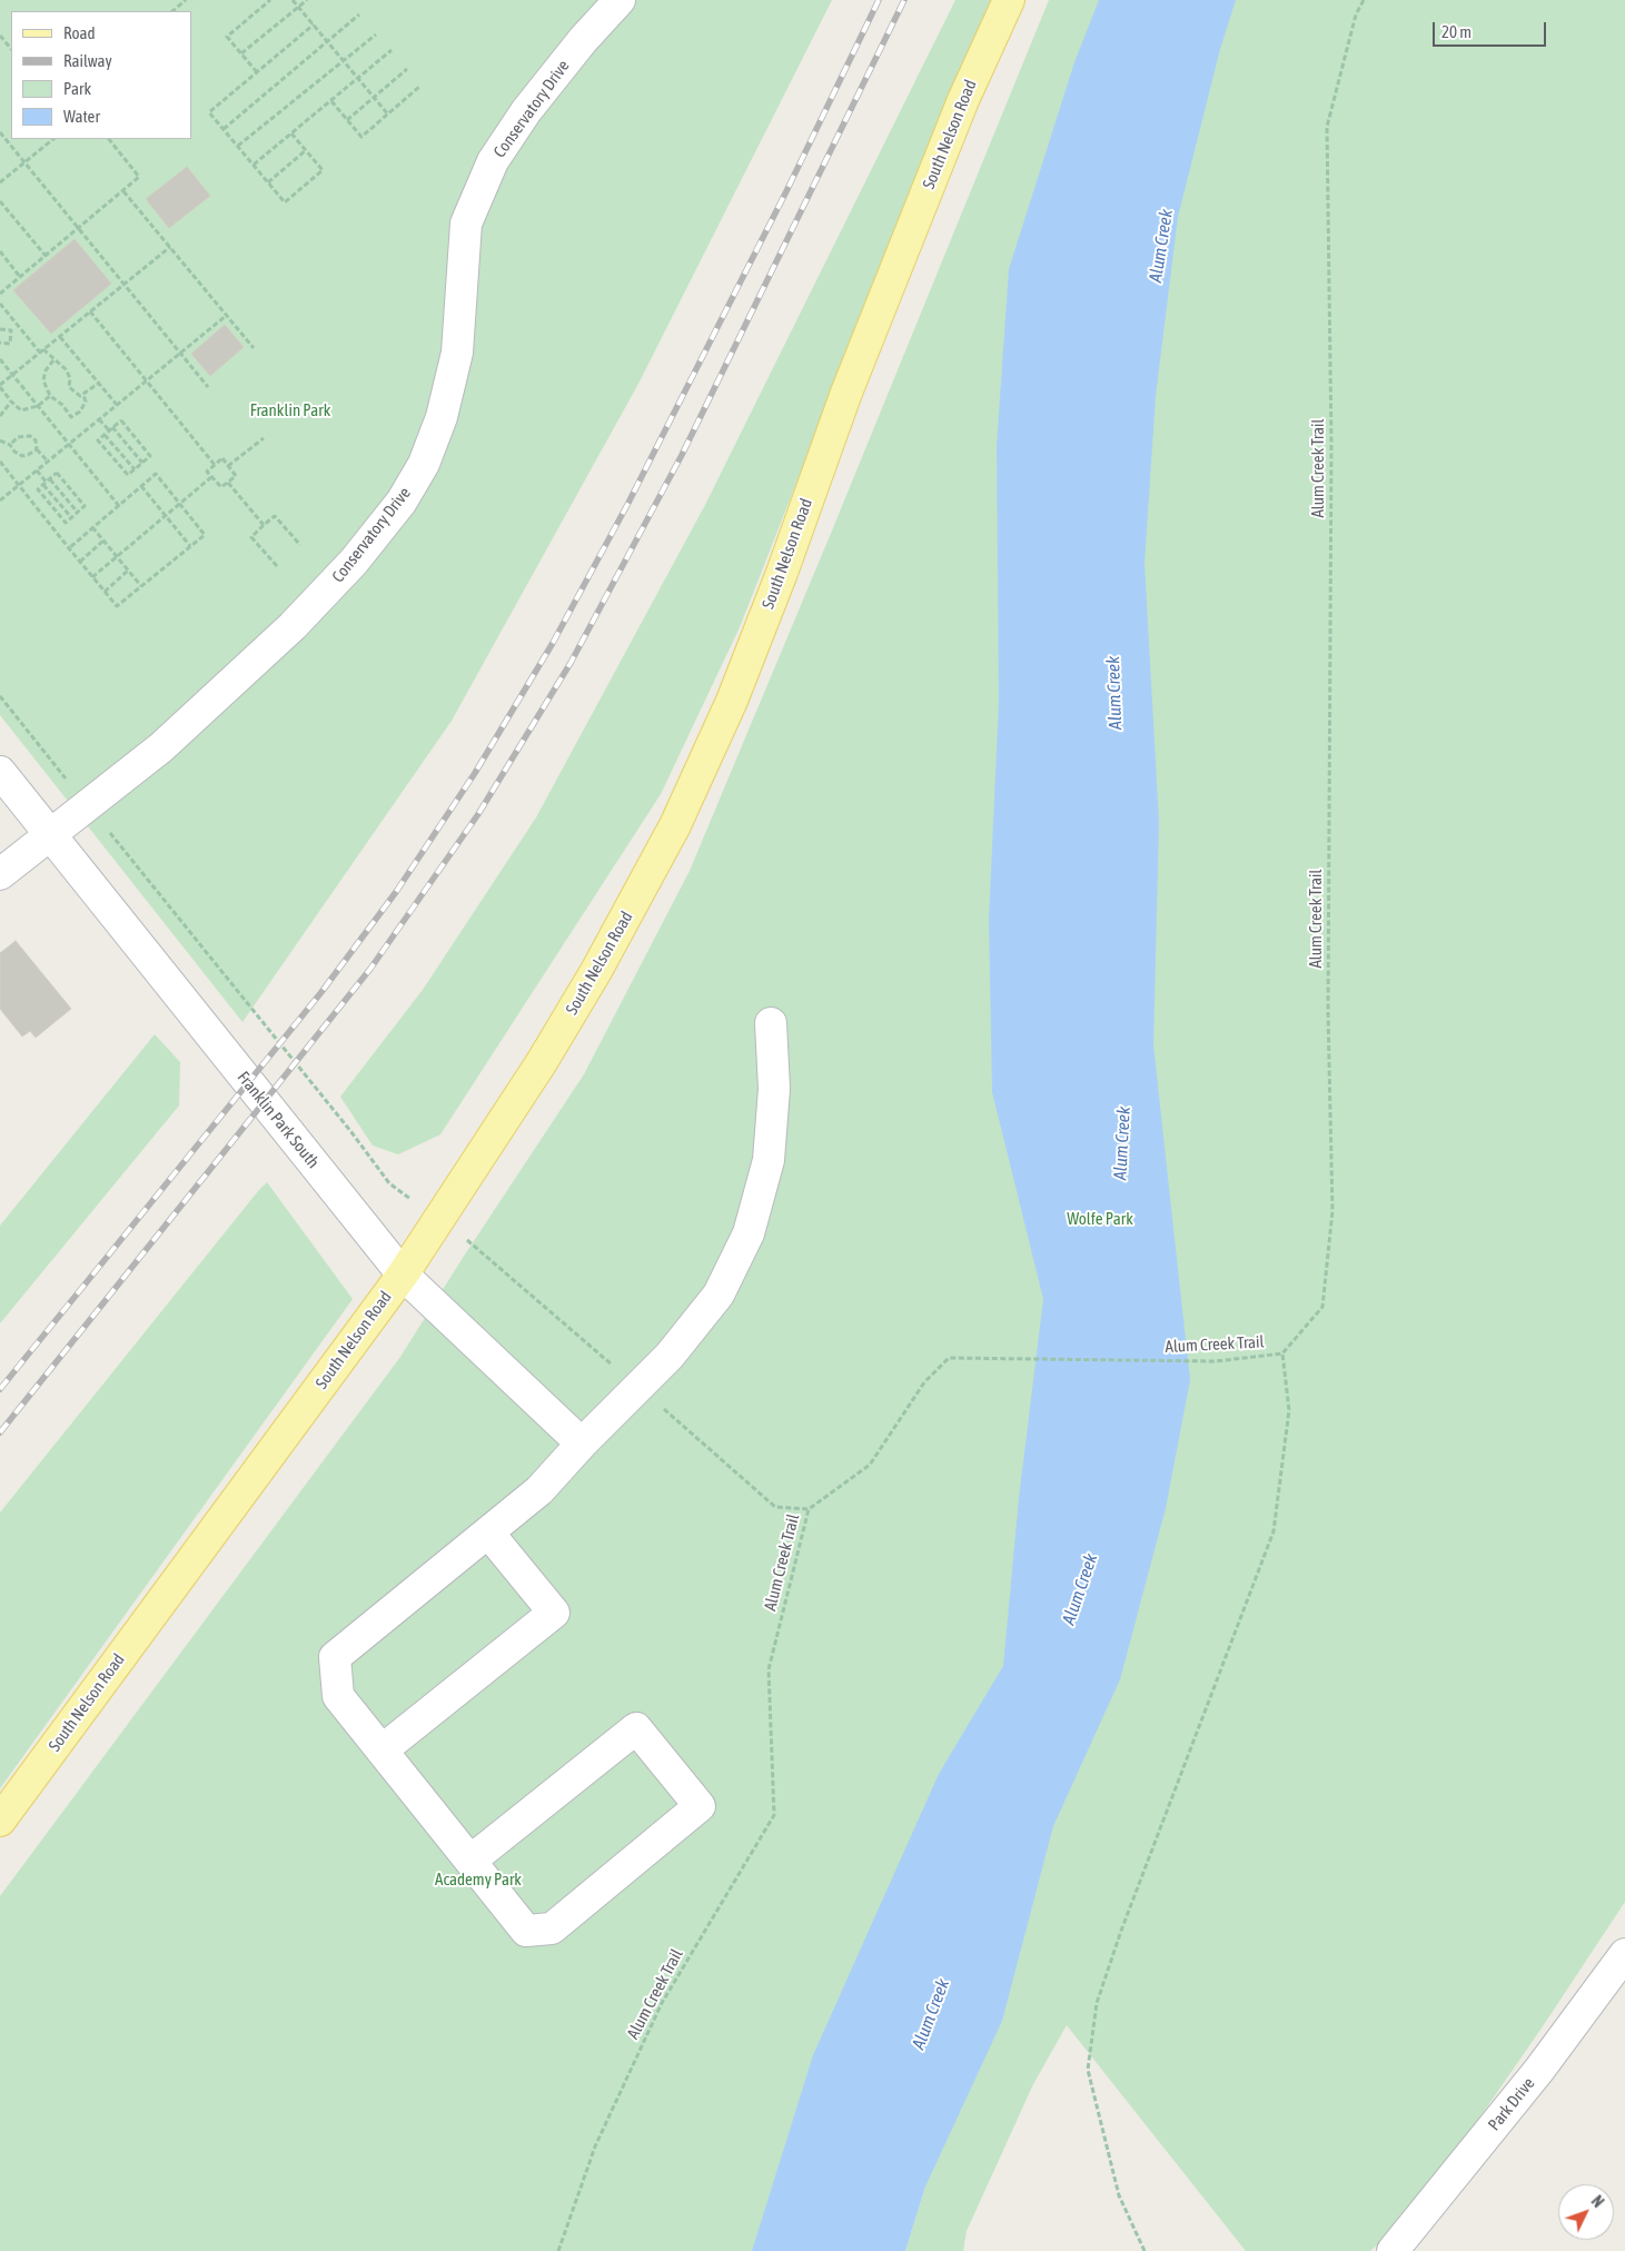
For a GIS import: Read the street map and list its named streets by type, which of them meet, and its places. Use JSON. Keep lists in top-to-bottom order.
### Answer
{
  "streets": {
    "main road": ["South Nelson Road"],
    "street": ["Conservatory Drive", "Franklin Park South", "Park Drive"],
    "path": ["Alum Creek Trail"]
  },
  "crossings": [
    ["Conservatory Drive", "Franklin Park South"],
    ["South Nelson Road", "Franklin Park South"]
  ],
  "water": ["Alum Creek"],
  "parks": ["Franklin Park", "Wolfe Park", "Academy Park"],
  "legend": [
    "Road",
    "Railway",
    "Park",
    "Water"
  ],
  "scale_bar": "20 m",
  "north": "top right"
}
